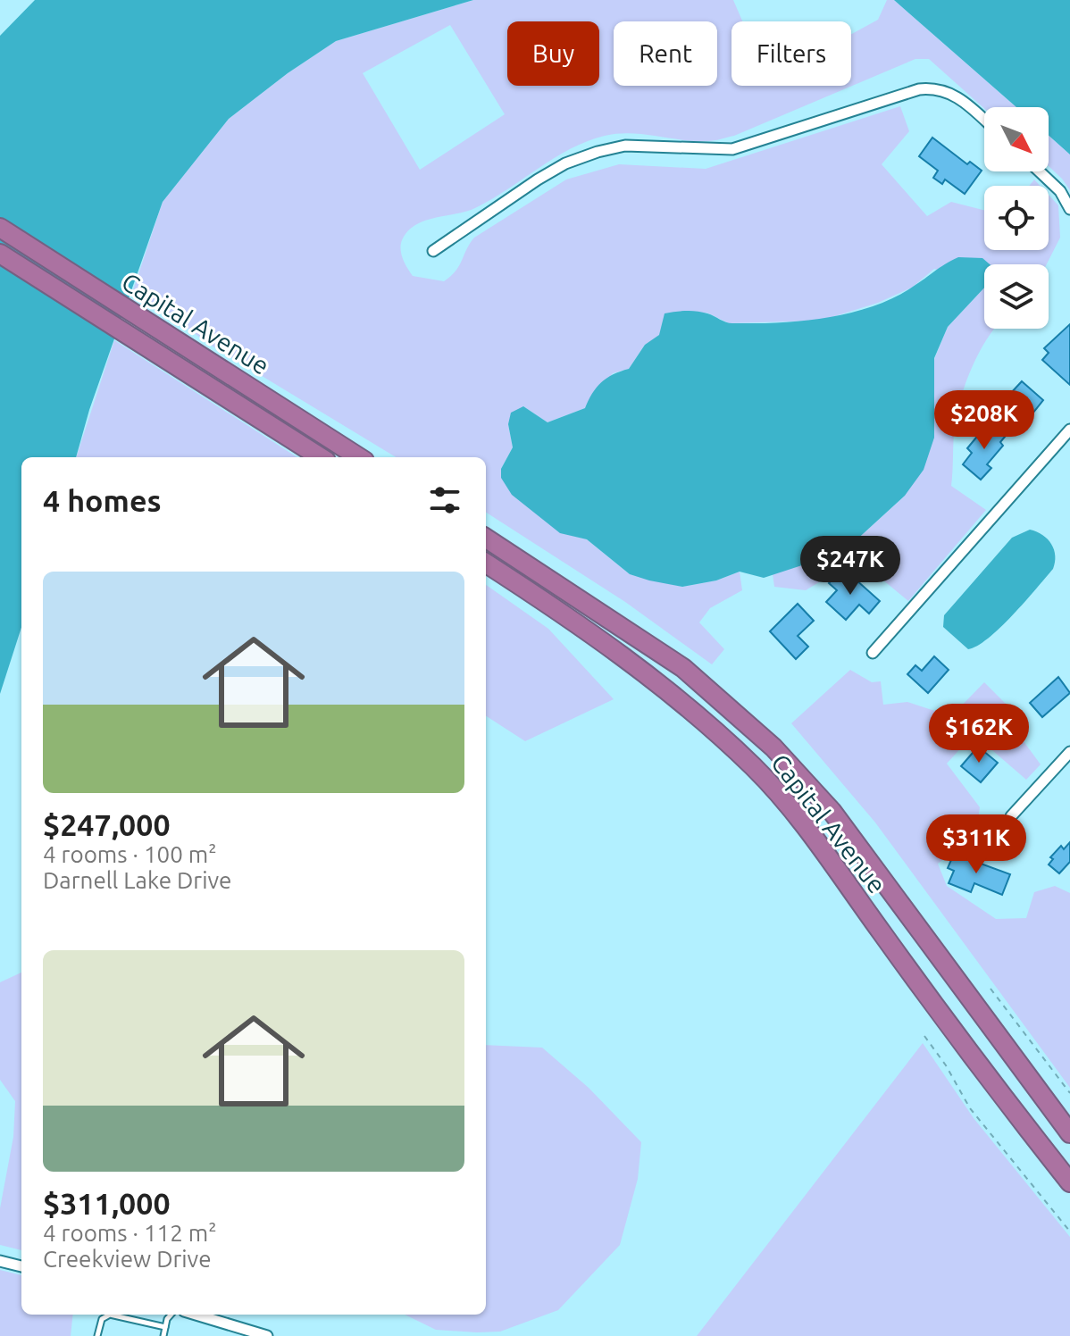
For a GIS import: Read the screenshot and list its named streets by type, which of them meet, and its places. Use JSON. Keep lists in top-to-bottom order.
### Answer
{
  "streets": {
    "highway": ["Capital Avenue"]
  },
  "north": "bottom right",
  "page": {
    "chip": ["Buy", "Rent", "Filters"],
    "price": [
      "$208K",
      "$247K",
      "$162K",
      "$311K"
    ],
    "heading": "4 homes",
    "list": [
      {
        "name": "$247,000",
        "note": "4 rooms · 100 m² · Darnell Lake Drive"
      },
      {
        "name": "$311,000",
        "note": "4 rooms · 112 m² · Creekview Drive"
      }
    ]
  }
}
